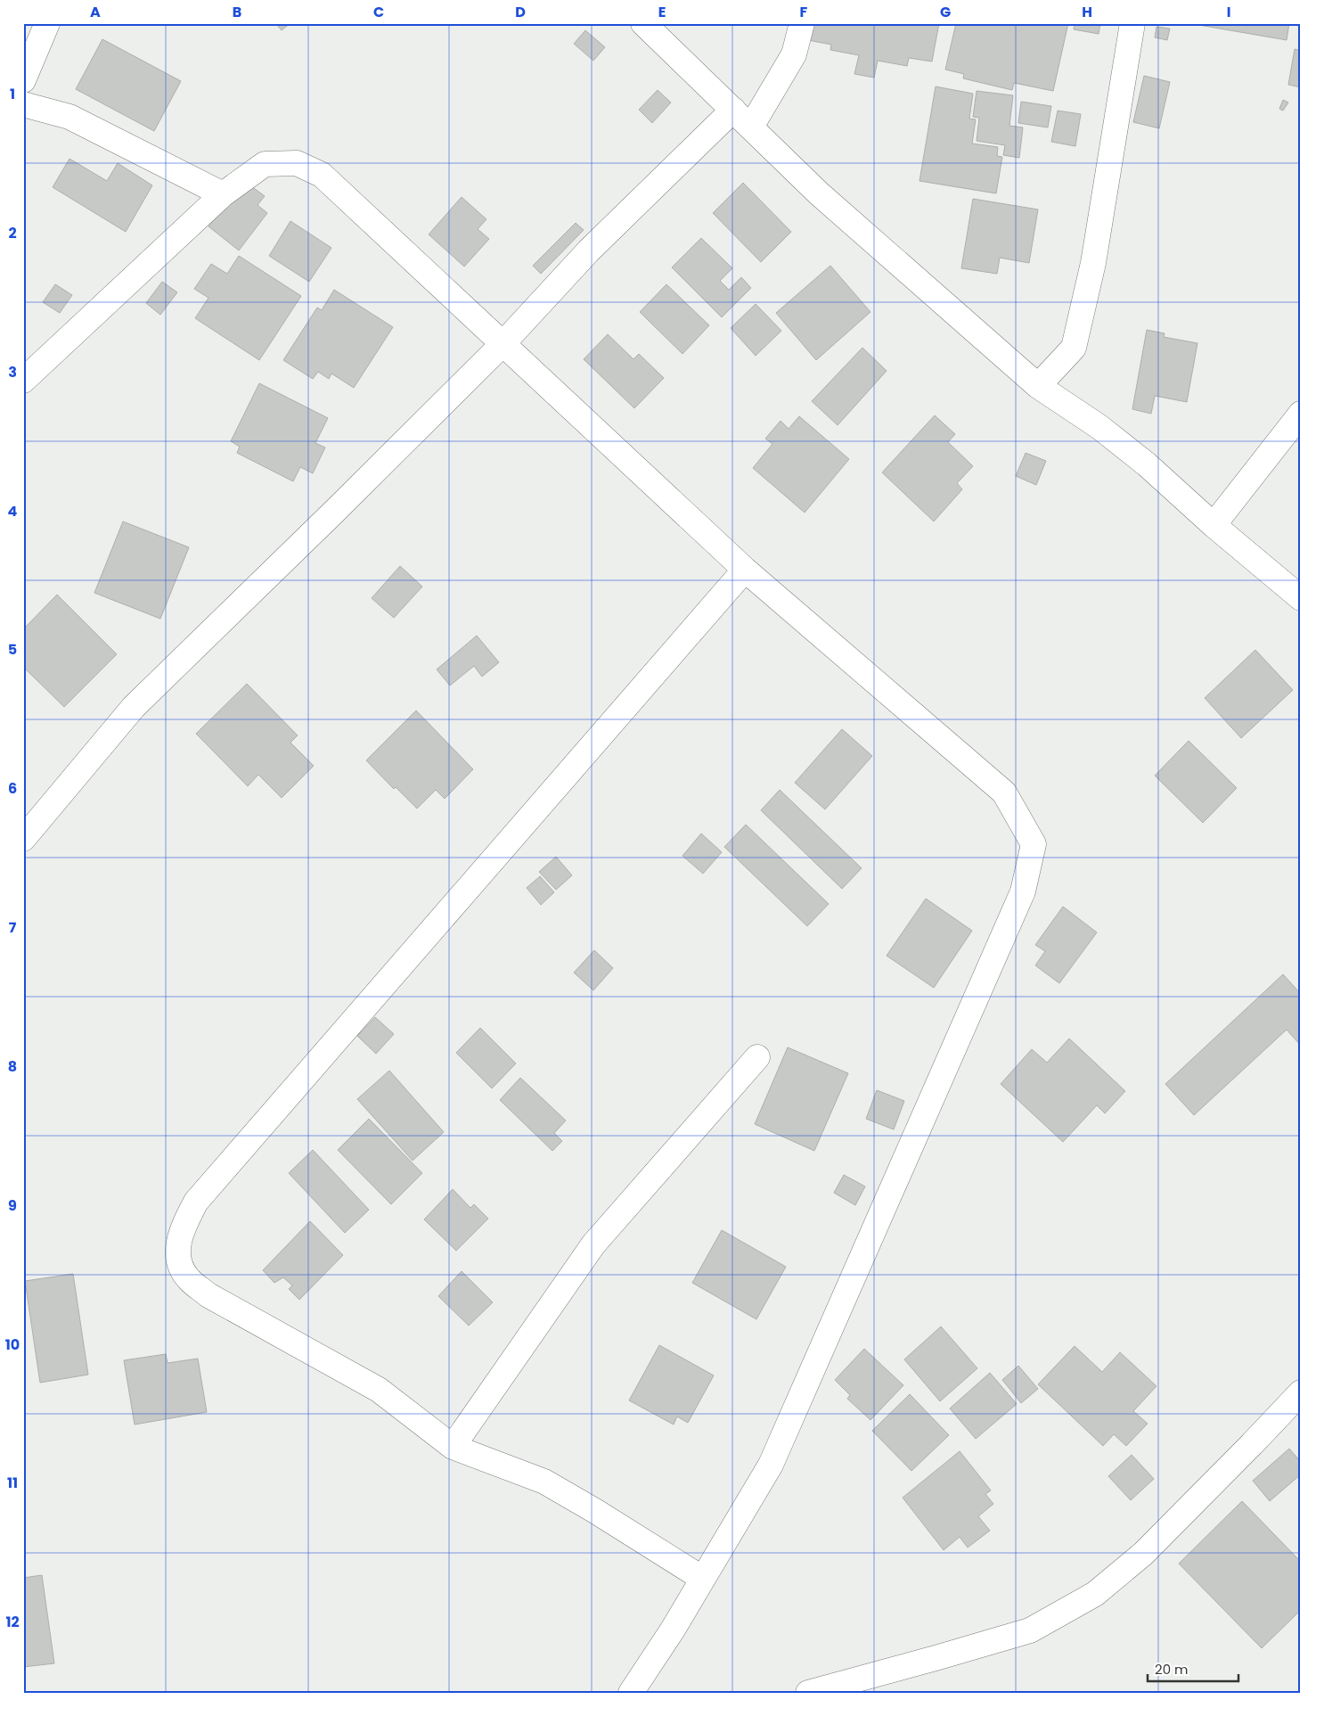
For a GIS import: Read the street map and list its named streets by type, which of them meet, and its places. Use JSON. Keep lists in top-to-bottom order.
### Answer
{
  "scale_bar": "20 m",
  "grid": {
    "columns": [
      "A",
      "B",
      "C",
      "D",
      "E",
      "F",
      "G",
      "H",
      "I"
    ],
    "rows": [
      "1",
      "2",
      "3",
      "4",
      "5",
      "6",
      "7",
      "8",
      "9",
      "10",
      "11",
      "12"
    ]
  }
}
